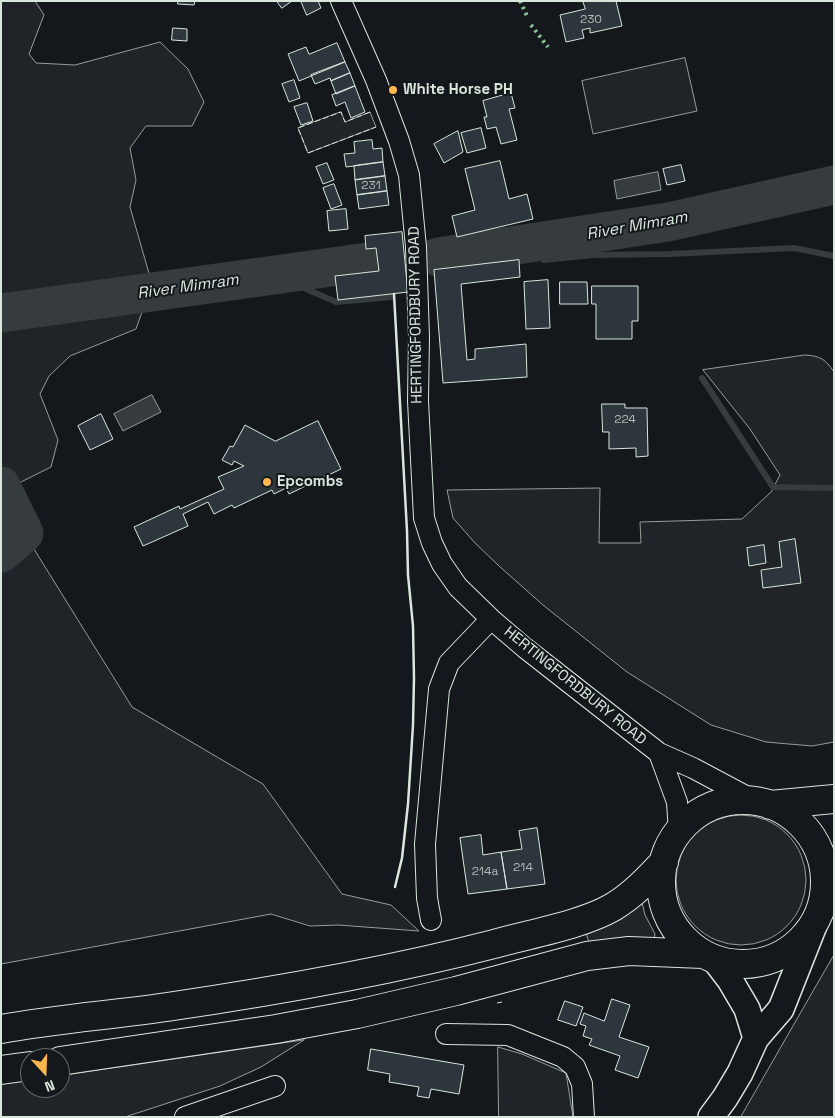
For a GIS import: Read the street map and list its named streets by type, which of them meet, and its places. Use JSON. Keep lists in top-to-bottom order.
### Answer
{
  "streets": {
    "street": ["HERTINGFORDBURY ROAD"]
  },
  "water": ["River Mimram"],
  "places": ["White Horse PH", "Epcombs"],
  "house_numbers": [
    "230",
    "231",
    "224",
    "214",
    "214a"
  ],
  "north": "bottom"
}
